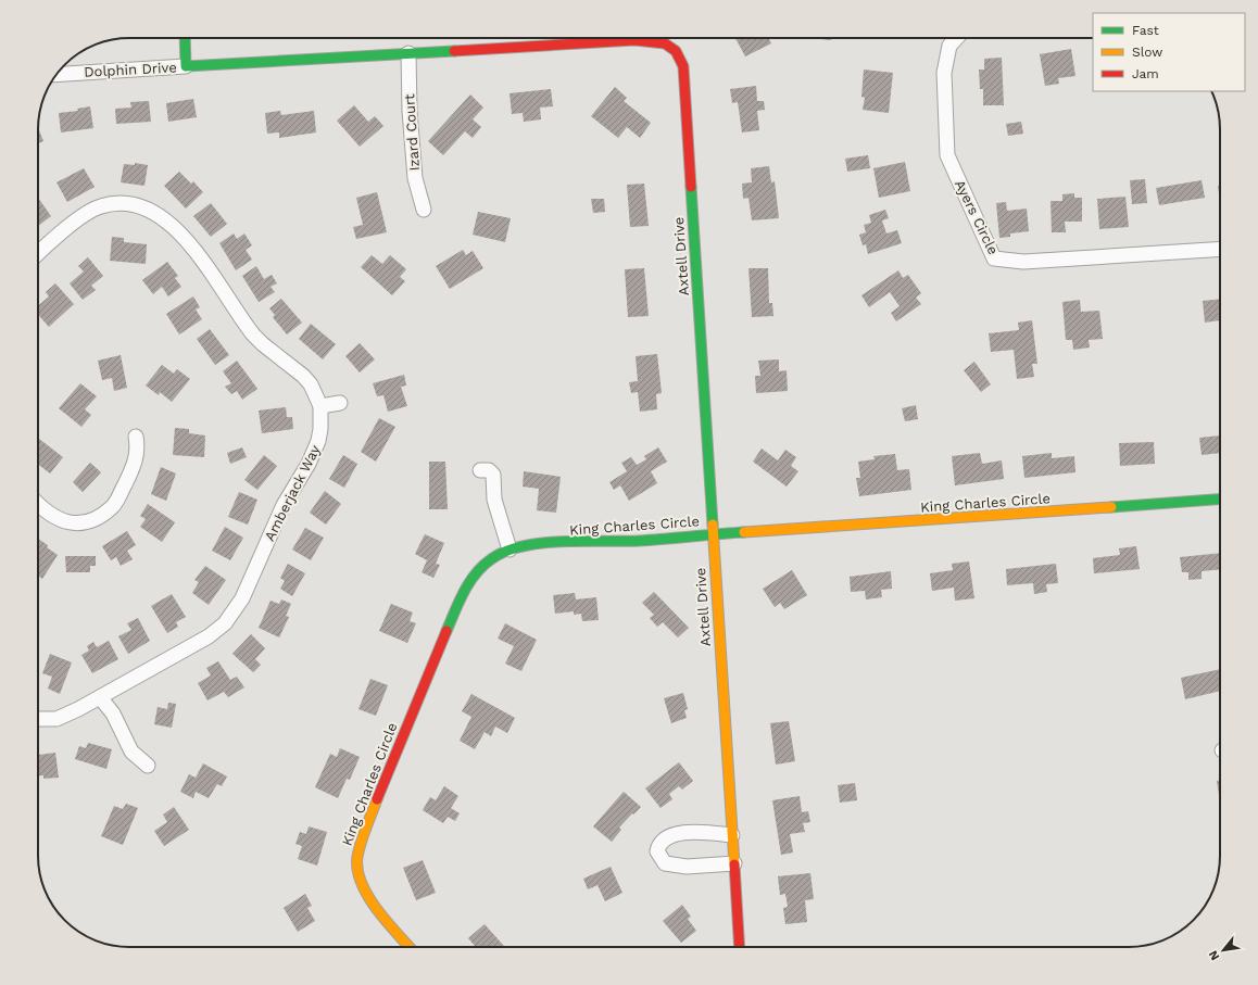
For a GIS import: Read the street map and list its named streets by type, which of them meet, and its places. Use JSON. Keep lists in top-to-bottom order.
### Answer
{
  "streets": {
    "street": [
      "Dolphin Drive",
      "Izard Court",
      "Ayers Circle",
      "Axtell Drive",
      "Amberjack Way",
      "King Charles Circle"
    ]
  },
  "crossings": [
    ["Dolphin Drive", "Axtell Drive"],
    ["Izard Court", "Axtell Drive"],
    ["Axtell Drive", "King Charles Circle"]
  ],
  "legend": ["Fast", "Slow", "Jam"],
  "north": "bottom left"
}
